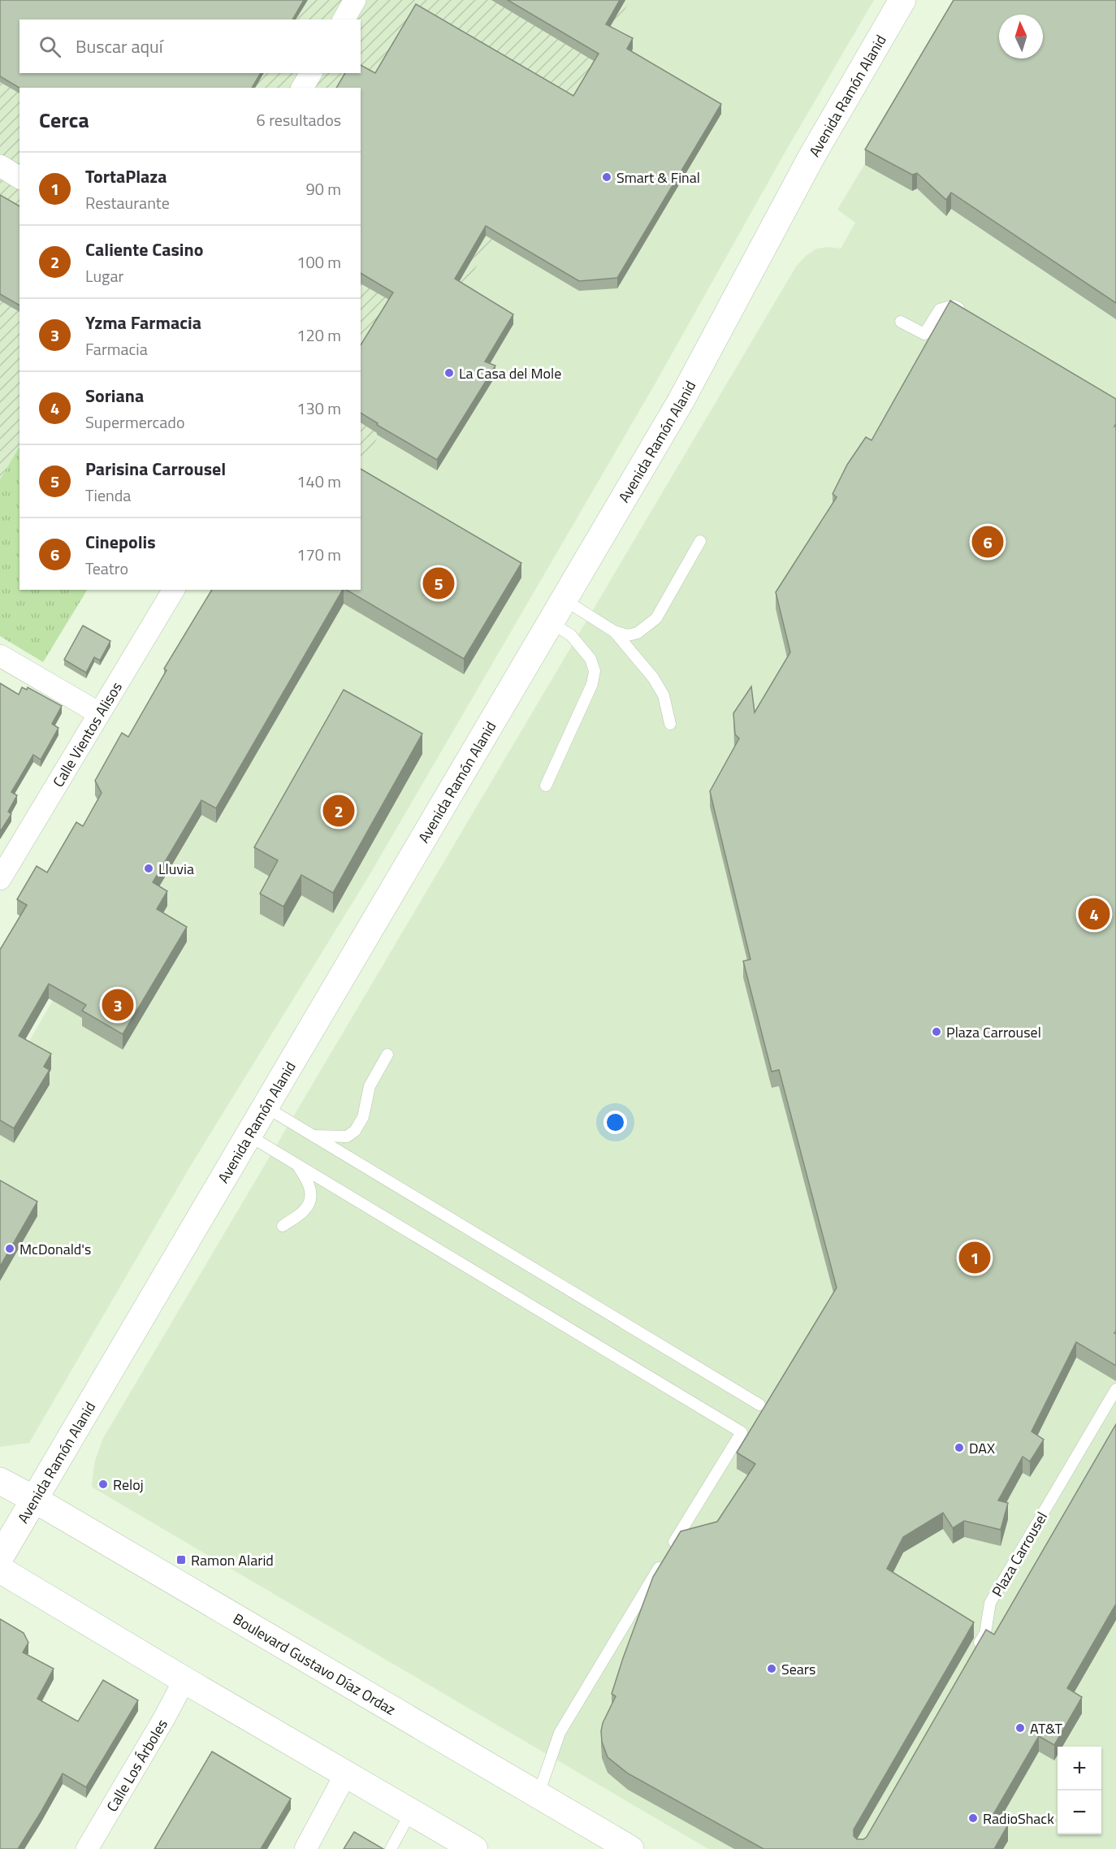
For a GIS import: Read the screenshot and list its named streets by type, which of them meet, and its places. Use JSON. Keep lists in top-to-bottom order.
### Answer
{
  "streets": {
    "street": [
      "Avenida Ramón Alanid",
      "Calle Vientos Alisos",
      "Boulevard Gustavo Díaz Ordaz",
      "Calle Los Árboles"
    ],
    "lane": ["Plaza Carrousel"]
  },
  "crossings": [
    ["Avenida Ramón Alanid", "Boulevard Gustavo Díaz Ordaz"]
  ],
  "places": {
    "other": [
      "Smart & Final",
      "La Casa del Mole",
      "Lluvia",
      "Plaza Carrousel",
      "McDonald's",
      "DAX",
      "Reloj",
      "Sears",
      "AT&T",
      "RadioShack"
    ],
    "transit": ["Ramon Alarid"]
  },
  "north": "top",
  "page": {
    "search": "Buscar aquí",
    "heading": ["Cerca", "6 resultados"],
    "list": [
      {
        "mark": "1",
        "name": "TortaPlaza",
        "note": "Restaurante",
        "value": "90 m"
      },
      {
        "mark": "2",
        "name": "Caliente Casino",
        "note": "Lugar",
        "value": "100 m"
      },
      {
        "mark": "3",
        "name": "Yzma Farmacia",
        "note": "Farmacia",
        "value": "120 m"
      },
      {
        "mark": "4",
        "name": "Soriana",
        "note": "Supermercado",
        "value": "130 m"
      },
      {
        "mark": "5",
        "name": "Parisina Carrousel",
        "note": "Tienda",
        "value": "140 m"
      },
      {
        "mark": "6",
        "name": "Cinepolis",
        "note": "Teatro",
        "value": "170 m"
      }
    ],
    "pins": [
      "6",
      "5",
      "2",
      "4",
      "3",
      "1"
    ],
    "map_buttons": ["+", "−"]
  }
}
